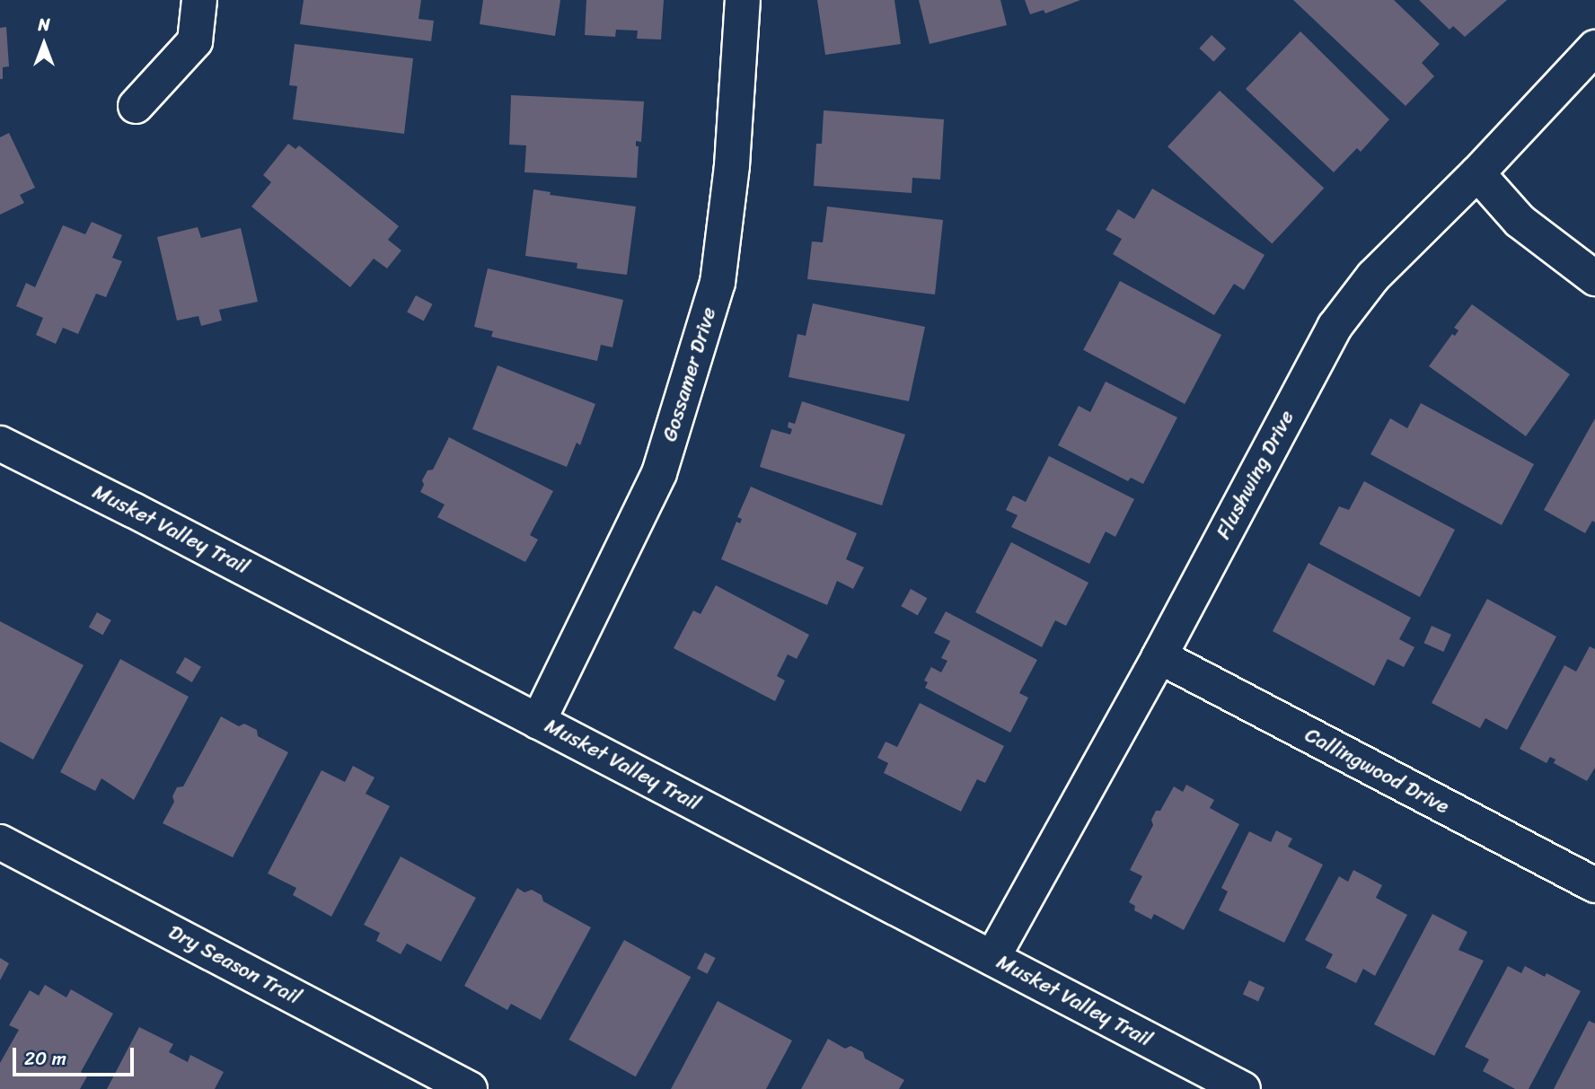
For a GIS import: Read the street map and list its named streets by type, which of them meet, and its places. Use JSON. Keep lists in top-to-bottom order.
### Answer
{
  "streets": {
    "street": [
      "Gossamer Drive",
      "Flushwing Drive",
      "Musket Valley Trail",
      "Callingwood Drive",
      "Dry Season Trail"
    ]
  },
  "crossings": [
    ["Gossamer Drive", "Musket Valley Trail"],
    ["Flushwing Drive", "Musket Valley Trail"],
    ["Flushwing Drive", "Callingwood Drive"]
  ],
  "scale_bar": "20 m",
  "north": "top"
}
